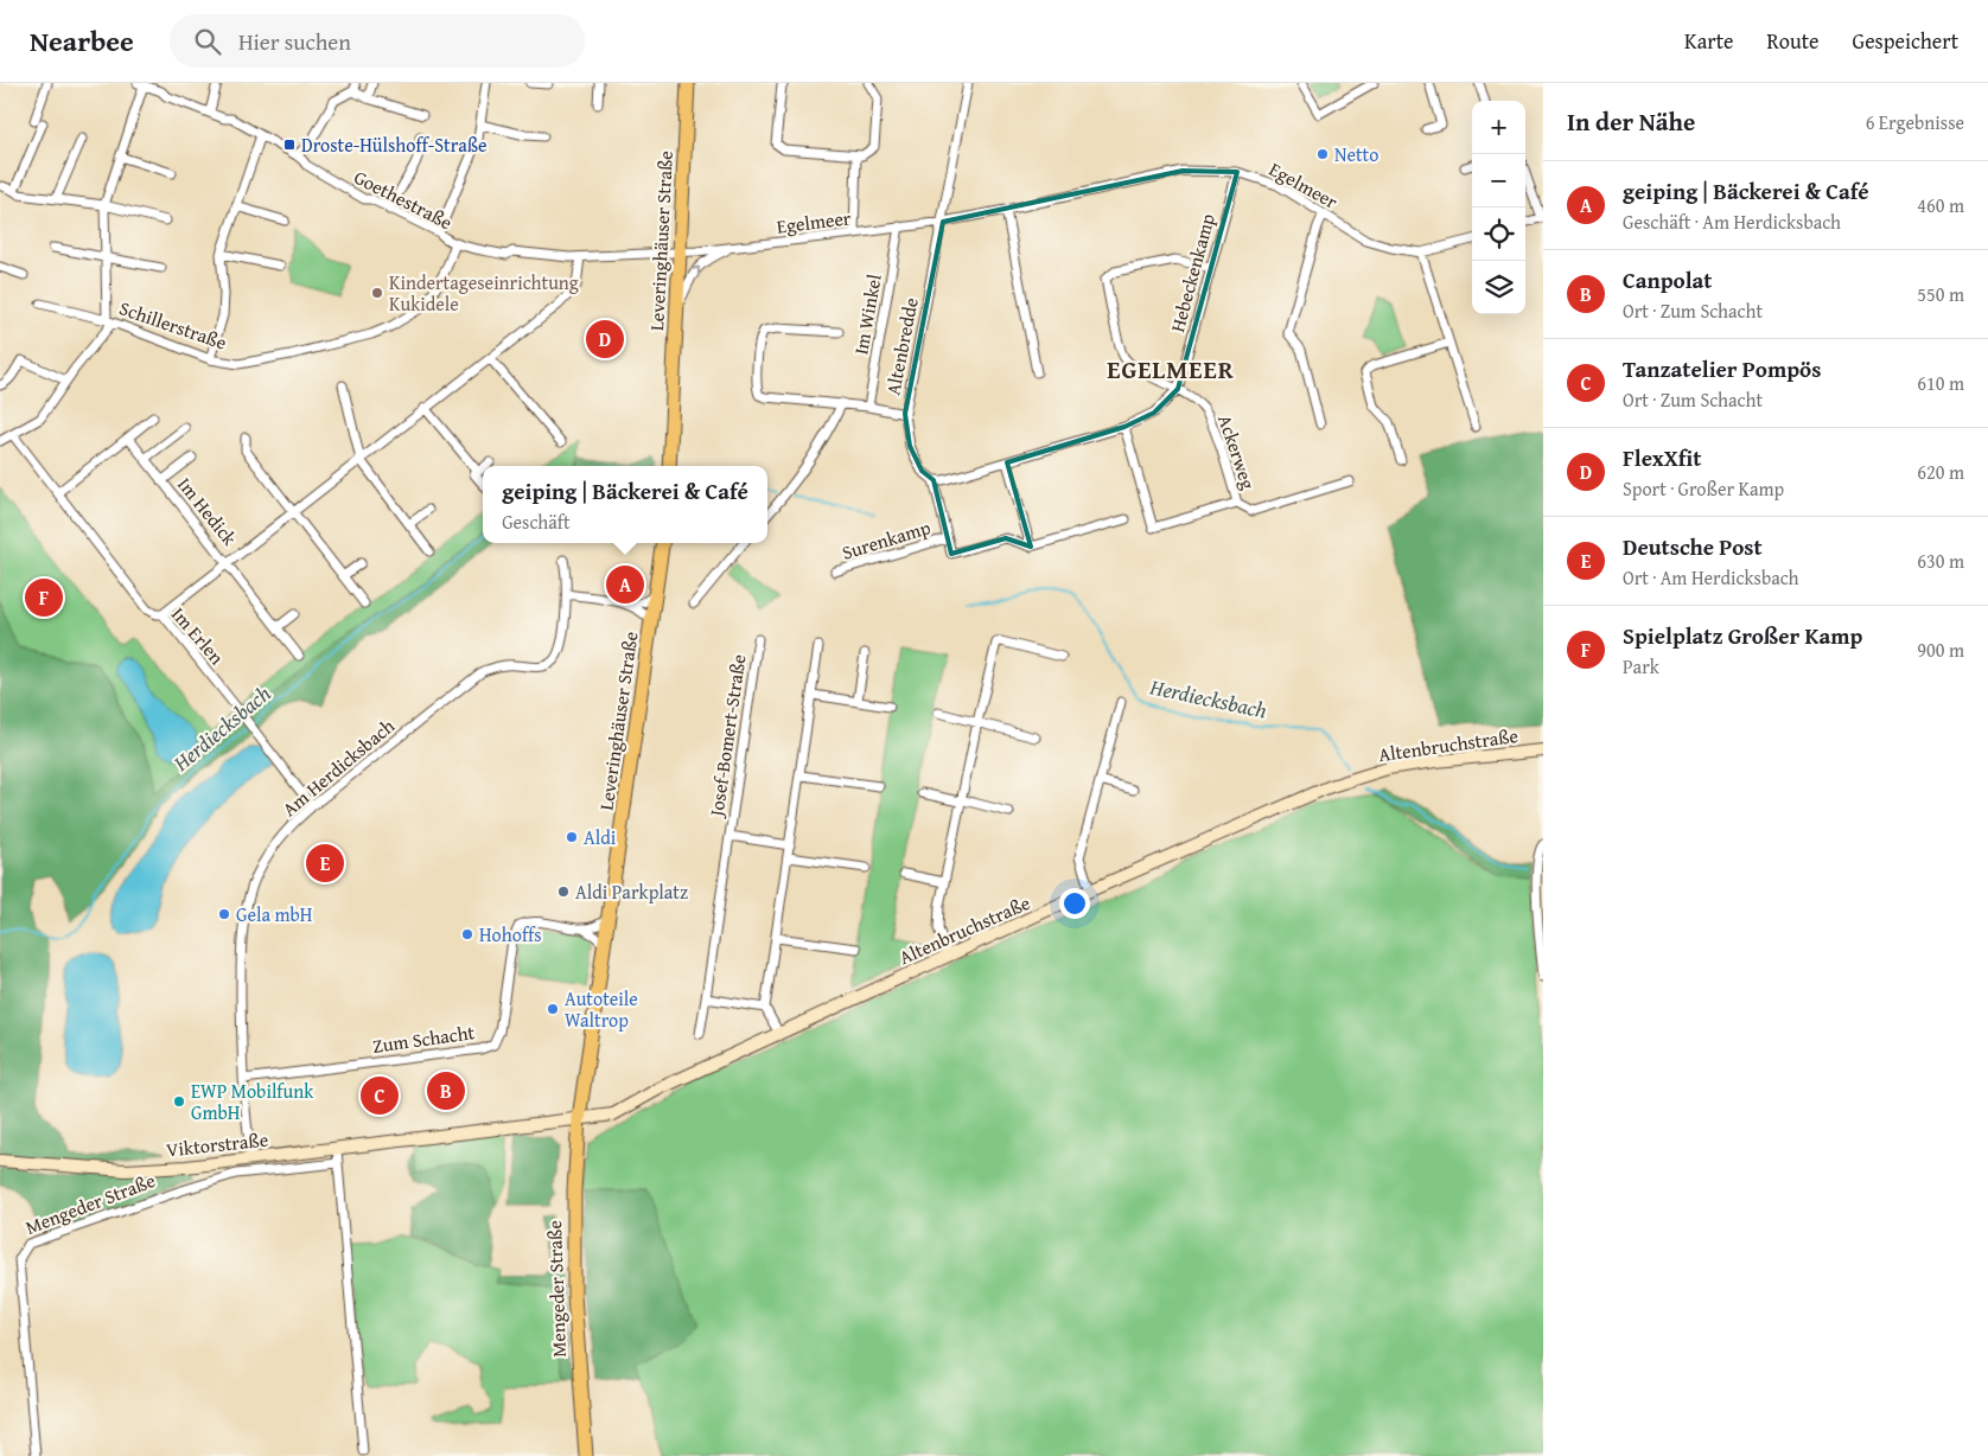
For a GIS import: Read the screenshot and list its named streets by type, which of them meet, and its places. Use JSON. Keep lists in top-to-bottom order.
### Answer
{
  "streets": {
    "main road": ["Leveringhäuser Straße", "Mengeder Straße"],
    "street": [
      "Egelmeer",
      "Goethestraße",
      "Hebeckenkamp",
      "Im Winkel",
      "Schillerstraße",
      "Altenbredde",
      "Ackerweg",
      "Im Hedick",
      "Surenkamp",
      "Im Erlen",
      "Josef-Bomert-Straße",
      "Altenbruchstraße",
      "Am Herdicksbach",
      "Zum Schacht",
      "Viktorstraße"
    ]
  },
  "crossings": [
    ["Egelmeer", "Goethestraße"],
    ["Egelmeer", "Leveringhäuser Straße"],
    ["Egelmeer", "Hebeckenkamp"],
    ["Egelmeer", "Im Winkel"],
    ["Egelmeer", "Altenbredde"],
    ["Goethestraße", "Leveringhäuser Straße"],
    ["Goethestraße", "Schillerstraße"],
    ["Leveringhäuser Straße", "Altenbruchstraße"],
    ["Leveringhäuser Straße", "Zum Schacht"],
    ["Leveringhäuser Straße", "Viktorstraße"],
    ["Leveringhäuser Straße", "Mengeder Straße"],
    ["Hebeckenkamp", "Ackerweg"],
    ["Im Winkel", "Altenbredde"],
    ["Altenbredde", "Surenkamp"],
    ["Im Erlen", "Am Herdicksbach"],
    ["Altenbruchstraße", "Viktorstraße"],
    ["Altenbruchstraße", "Mengeder Straße"],
    ["Am Herdicksbach", "Zum Schacht"],
    ["Am Herdicksbach", "Viktorstraße"],
    ["Viktorstraße", "Mengeder Straße"]
  ],
  "districts": ["EGELMEER"],
  "water": ["Herdiecksbach"],
  "places": {
    "transit": ["Droste-Hülshoff-Straße"],
    "other": [
      "Netto",
      "Kindertageseinrichtung Kukidele",
      "Aldi",
      "Aldi Parkplatz",
      "Gela mbH",
      "Hohoffs",
      "Autoteile Waltrop",
      "EWP Mobilfunk GmbH"
    ]
  },
  "page": {
    "header": "Nearbee",
    "search": "Hier suchen",
    "nav": ["Karte", "Route", "Gespeichert"],
    "heading": ["In der Nähe", "6 Ergebnisse"],
    "map_buttons": ["+", "−"],
    "list": [
      {
        "mark": "A",
        "name": "geiping | Bäckerei & Café",
        "note": "Geschäft · Am Herdicksbach",
        "value": "460 m"
      },
      {
        "mark": "B",
        "name": "Canpolat",
        "note": "Ort · Zum Schacht",
        "value": "550 m"
      },
      {
        "mark": "C",
        "name": "Tanzatelier Pompös",
        "note": "Ort · Zum Schacht",
        "value": "610 m"
      },
      {
        "mark": "D",
        "name": "FlexXfit",
        "note": "Sport · Großer Kamp",
        "value": "620 m"
      },
      {
        "mark": "E",
        "name": "Deutsche Post",
        "note": "Ort · Am Herdicksbach",
        "value": "630 m"
      },
      {
        "mark": "F",
        "name": "Spielplatz Großer Kamp",
        "note": "Park",
        "value": "900 m"
      }
    ],
    "pins": [
      "D",
      "A",
      "F",
      "E",
      "B",
      "C"
    ],
    "popup": ["geiping | Bäckerei & Café", "Geschäft"]
  }
}
